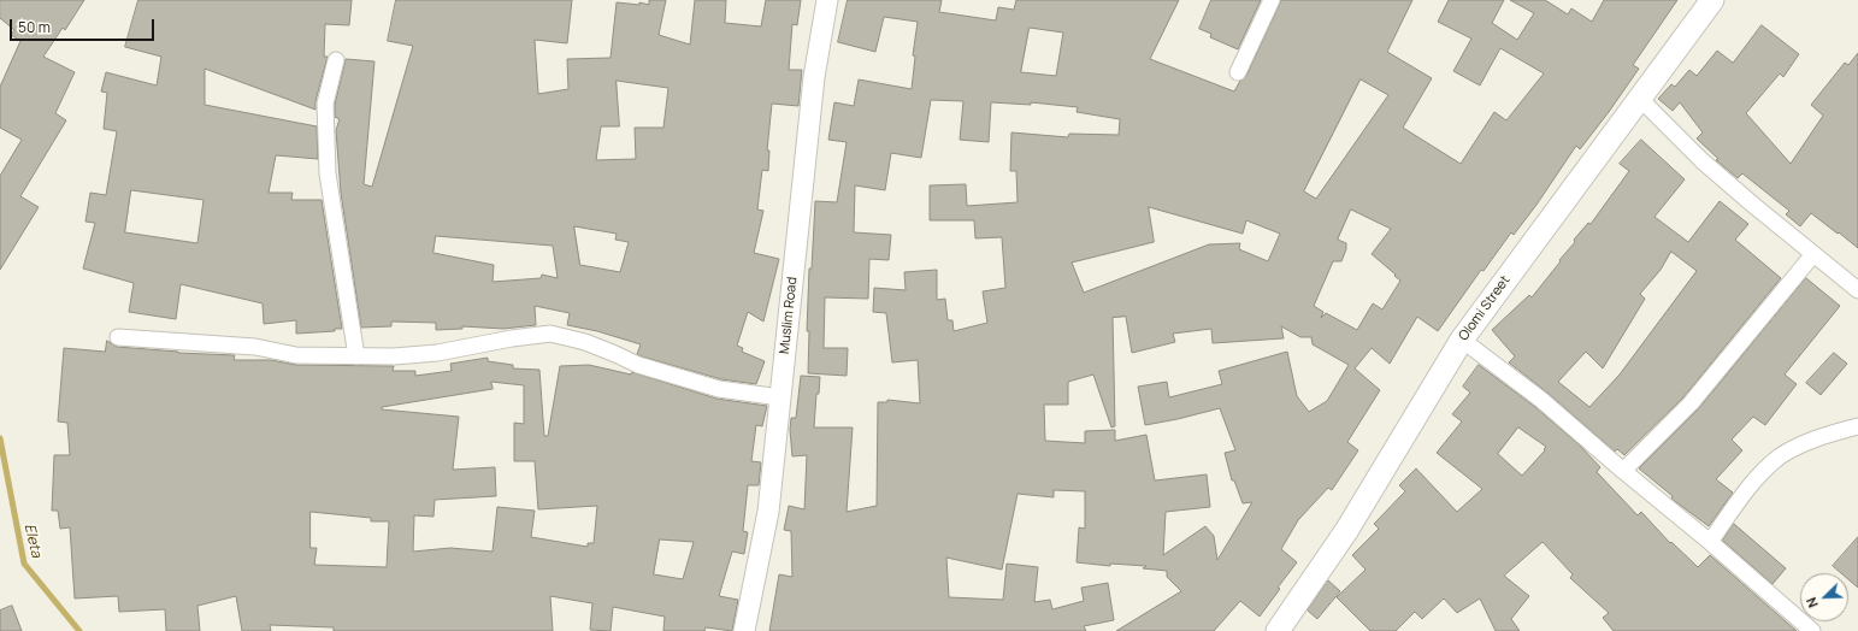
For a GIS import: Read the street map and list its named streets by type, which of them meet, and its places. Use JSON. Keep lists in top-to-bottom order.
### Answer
{
  "streets": {
    "main road": ["Olomi Street"],
    "street": ["Muslim Road"]
  },
  "water": ["Eleta"],
  "scale_bar": "50 m",
  "north": "bottom left"
}
